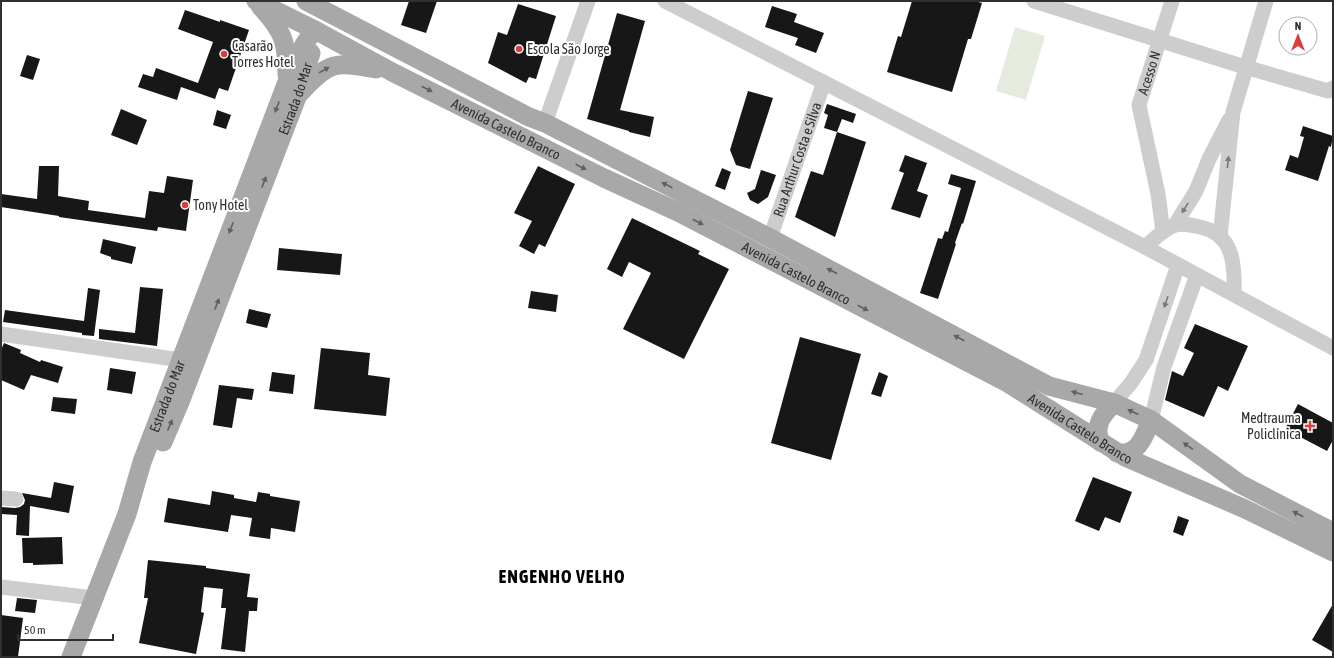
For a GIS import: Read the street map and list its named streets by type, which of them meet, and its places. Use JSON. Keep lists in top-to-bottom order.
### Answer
{
  "streets": {
    "main road": ["Estrada do Mar", "Avenida Castelo Branco"],
    "street": ["Acesso N", "Rua Arthur Costa e Silva"]
  },
  "crossings": [
    ["Estrada do Mar", "Avenida Castelo Branco"],
    ["Avenida Castelo Branco", "Rua Arthur Costa e Silva"]
  ],
  "districts": ["ENGENHO VELHO"],
  "places": {
    "other": ["Escola São Jorge", "Casarão Torres Hotel", "Tony Hotel"],
    "health": ["Medtrauma Policlínica"]
  },
  "scale_bar": "50 m",
  "north": "top"
}
